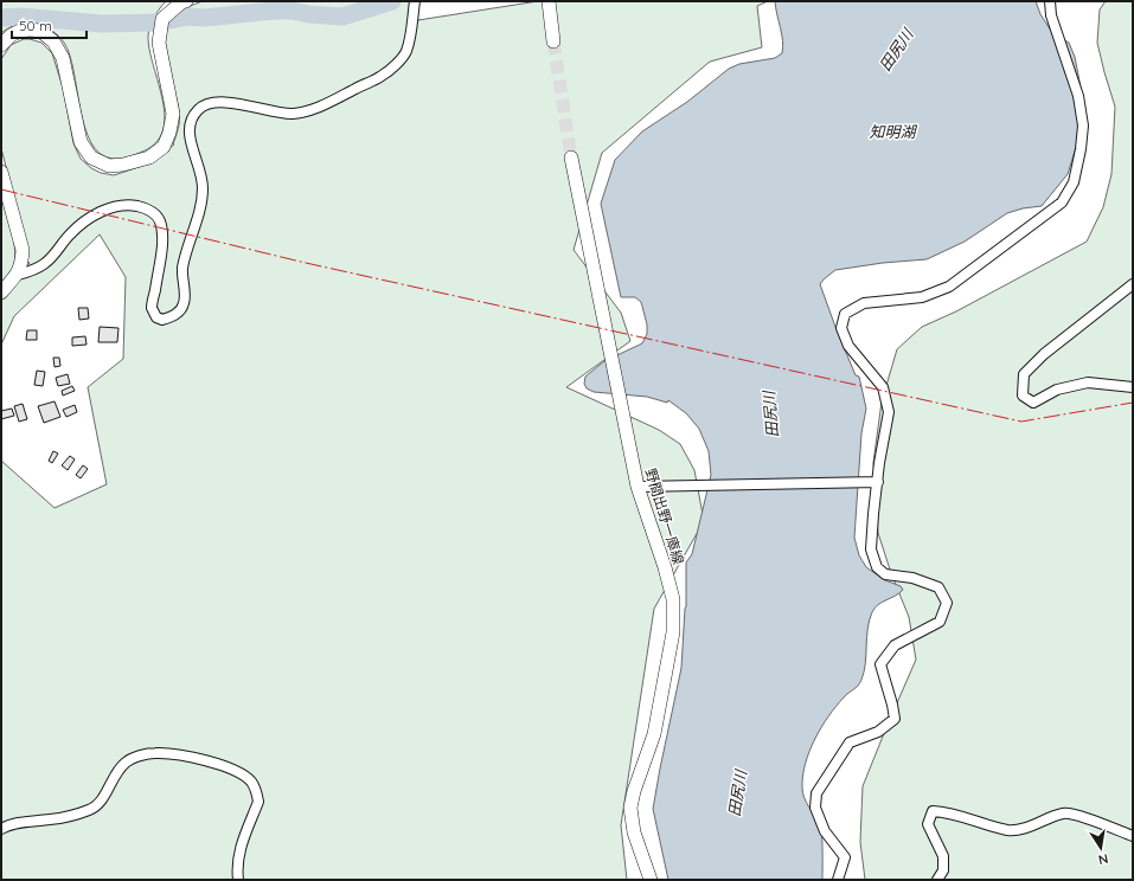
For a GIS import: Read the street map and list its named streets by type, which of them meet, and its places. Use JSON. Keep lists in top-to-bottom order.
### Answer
{
  "streets": {
    "main road": ["野間出野一庫線"]
  },
  "water": ["田尻川", "知明湖"],
  "scale_bar": "50 m",
  "north": "bottom"
}
